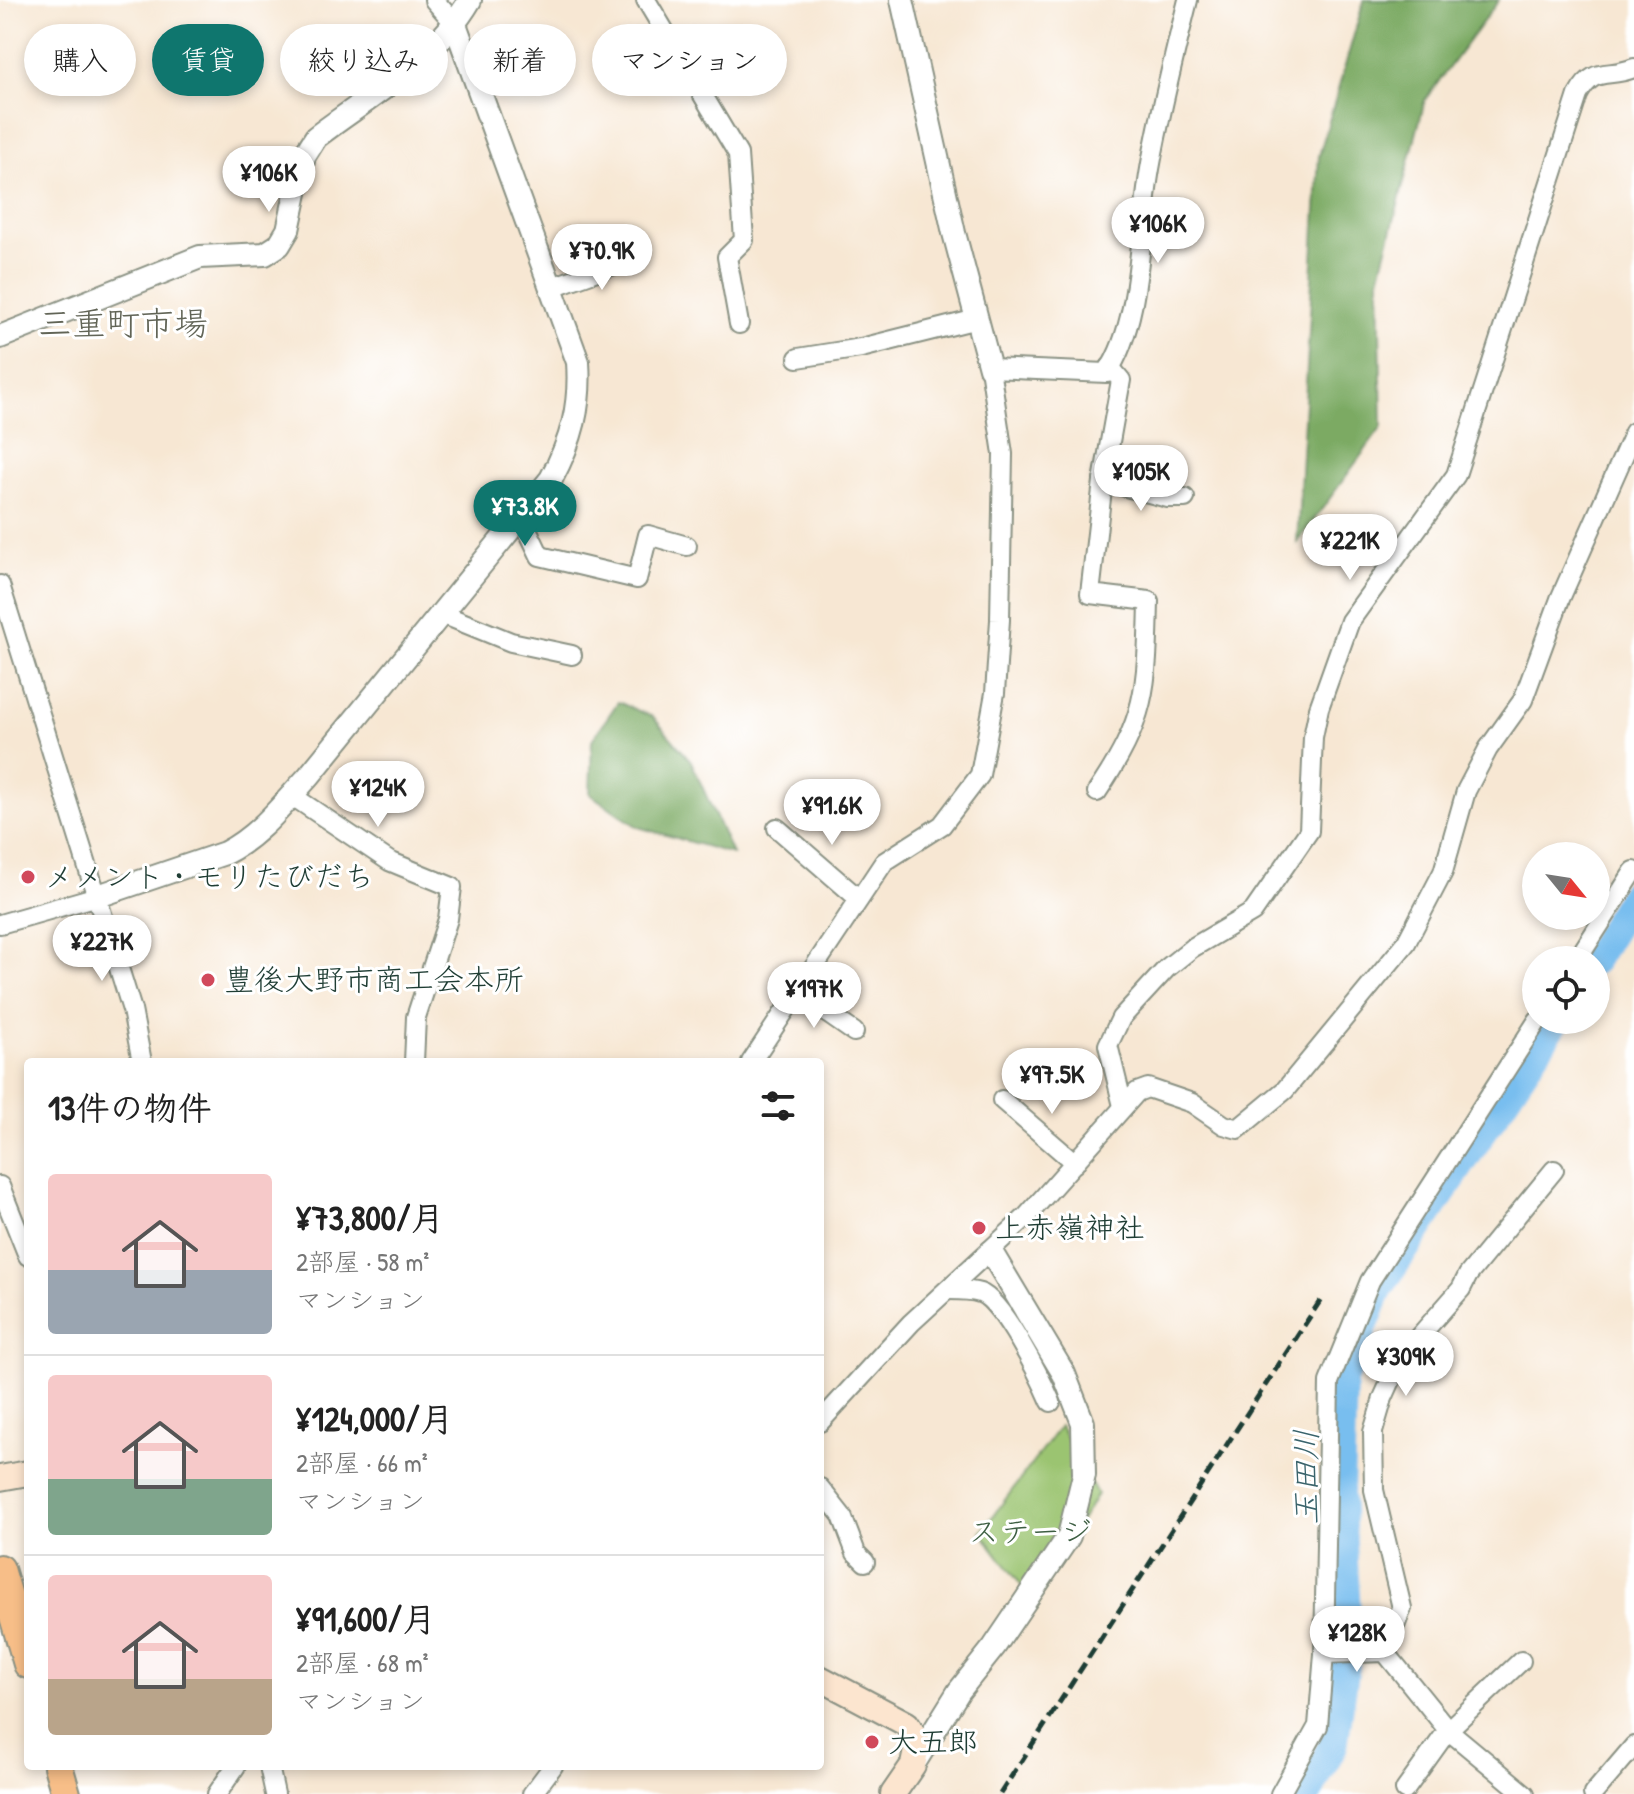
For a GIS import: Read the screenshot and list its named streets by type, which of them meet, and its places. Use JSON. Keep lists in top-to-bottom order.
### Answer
{
  "districts": ["三重町市場"],
  "water": ["玉田川"],
  "parks": ["ステージ"],
  "places": [
    "メメント・モリたびだち",
    "豊後大野市商工会本所",
    "上赤嶺神社",
    "大五郎"
  ],
  "north": "bottom right",
  "page": {
    "chip": [
      "購入",
      "賃貸",
      "絞り込み",
      "新着",
      "マンション"
    ],
    "price": [
      "¥106K",
      "¥106K",
      "¥70.9K",
      "¥105K",
      "¥73.8K",
      "¥221K",
      "¥124K",
      "¥91.6K",
      "¥227K",
      "¥197K",
      "¥97.5K",
      "¥309K",
      "¥128K"
    ],
    "heading": "13件の物件",
    "list": [
      {
        "name": "¥73,800/月",
        "note": "2部屋 · 58 m² · マンション"
      },
      {
        "name": "¥124,000/月",
        "note": "2部屋 · 66 m² · マンション"
      },
      {
        "name": "¥91,600/月",
        "note": "2部屋 · 68 m² · マンション"
      }
    ]
  }
}
